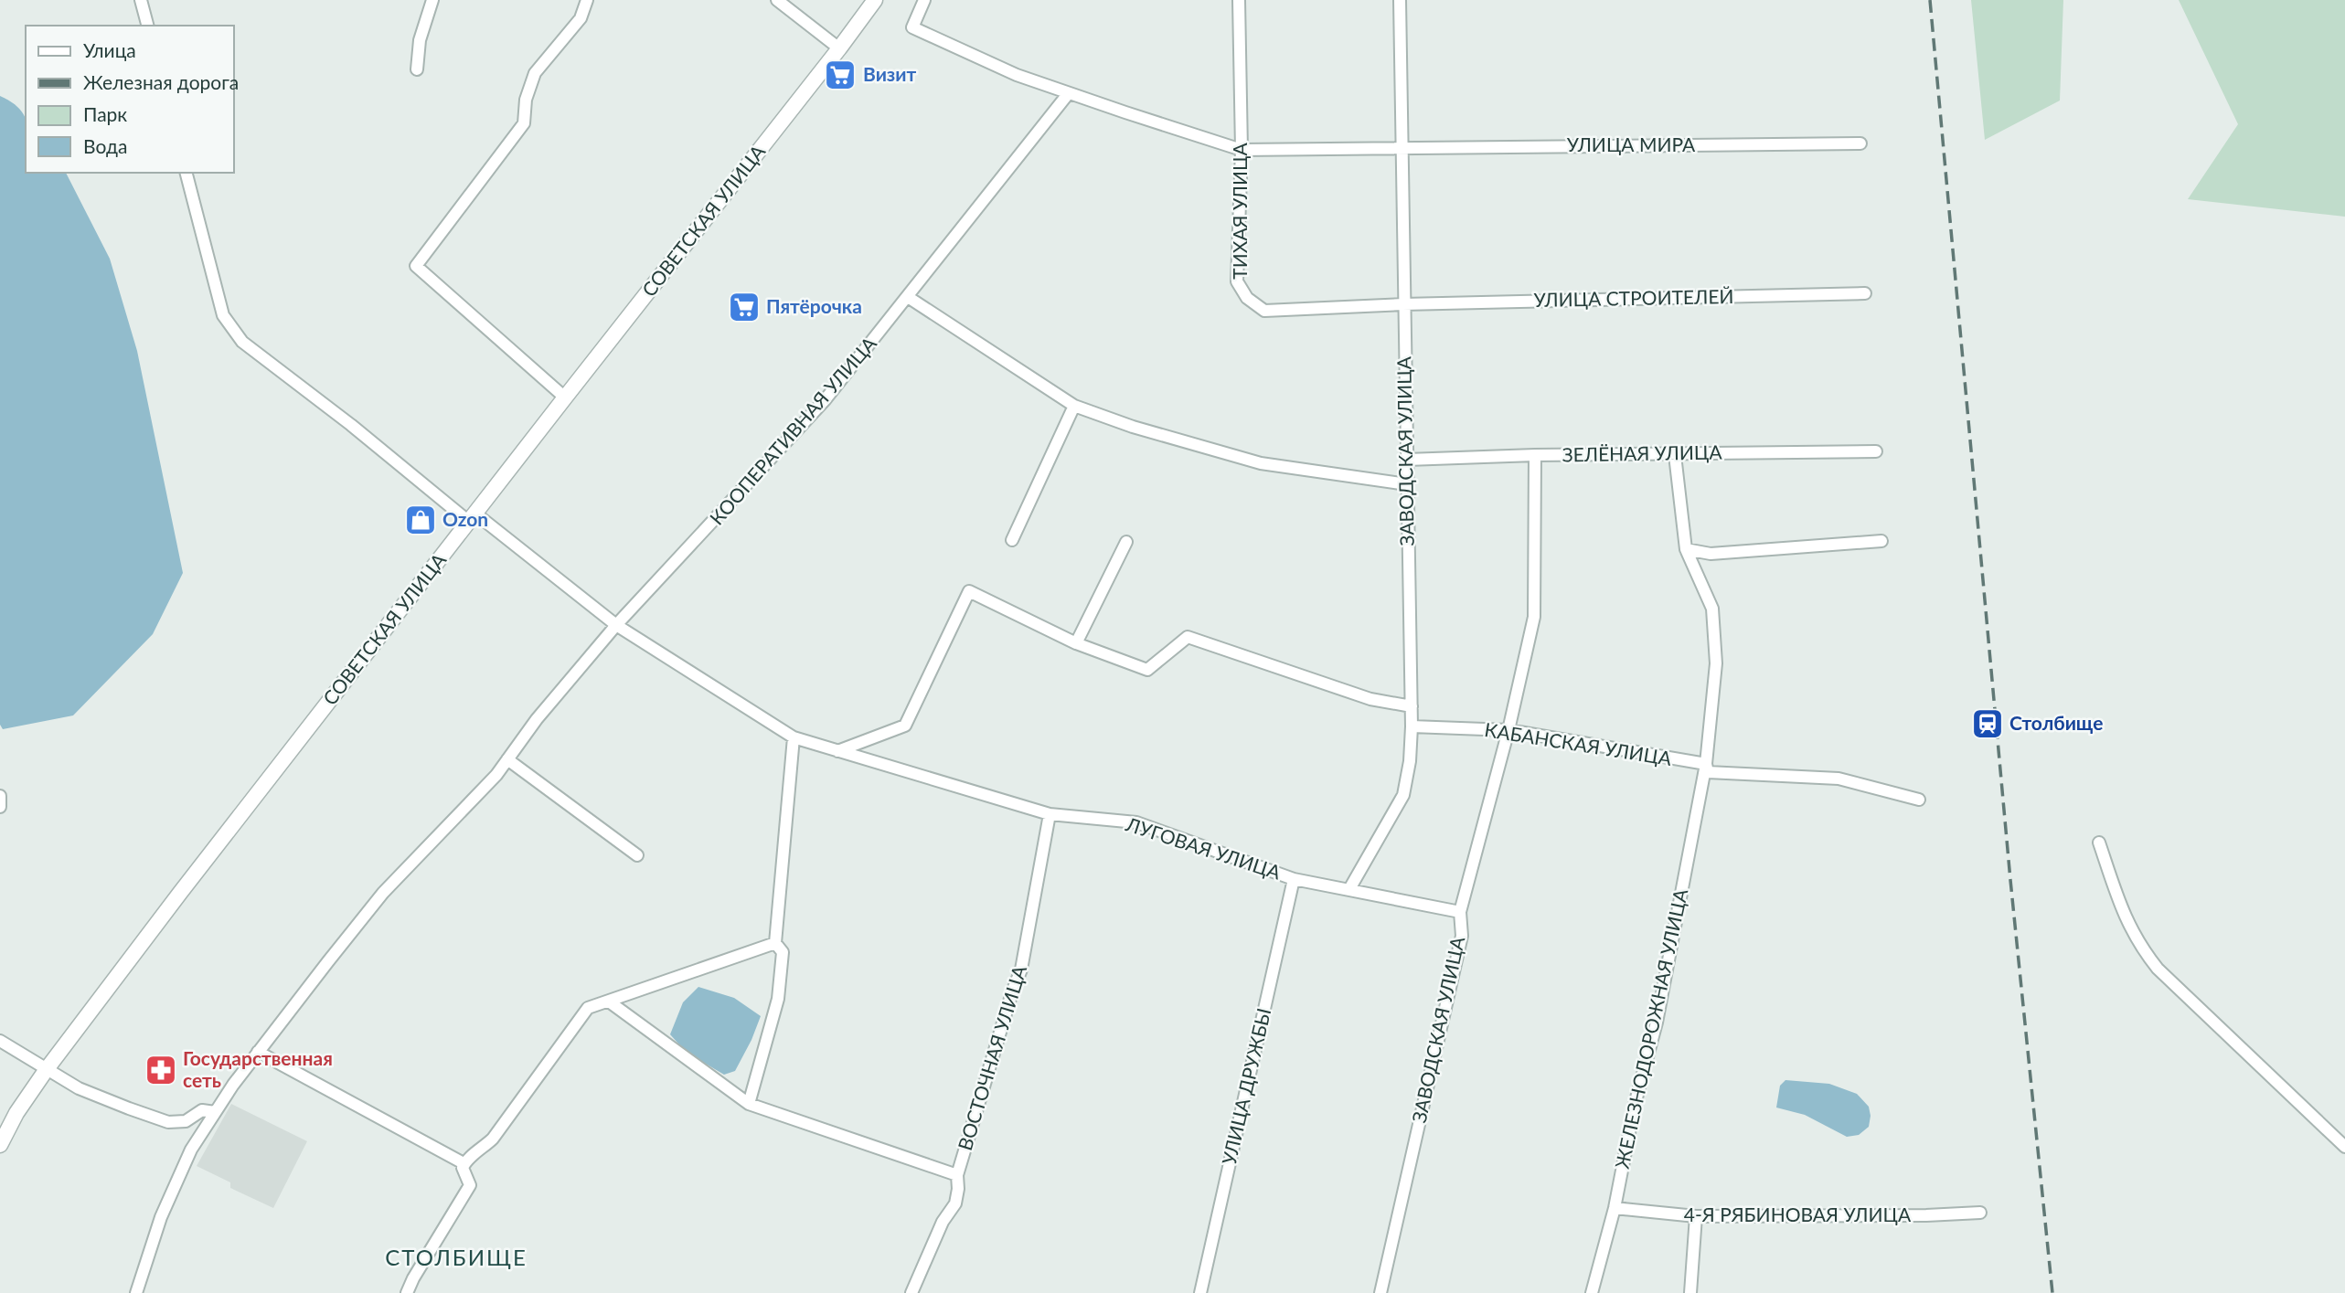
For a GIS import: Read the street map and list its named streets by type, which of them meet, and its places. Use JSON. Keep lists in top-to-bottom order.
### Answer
{
  "streets": {
    "street": [
      "УЛИЦА МИРА",
      "ТИХАЯ УЛИЦА",
      "СОВЕТСКАЯ УЛИЦА",
      "УЛИЦА СТРОИТЕЛЕЙ",
      "КООПЕРАТИВНАЯ УЛИЦА",
      "ЗАВОДСКАЯ УЛИЦА",
      "ЗЕЛЁНАЯ УЛИЦА",
      "КАБАНСКАЯ УЛИЦА",
      "ЛУГОВАЯ УЛИЦА",
      "ЖЕЛЕЗНОДОРОЖНАЯ УЛИЦА",
      "ВОСТОЧНАЯ УЛИЦА",
      "УЛИЦА ДРУЖБЫ",
      "4-Я РЯБИНОВАЯ УЛИЦА"
    ]
  },
  "crossings": [
    ["УЛИЦА МИРА", "ЗАВОДСКАЯ УЛИЦА"],
    ["ТИХАЯ УЛИЦА", "УЛИЦА СТРОИТЕЛЕЙ"],
    ["ТИХАЯ УЛИЦА", "ЗАВОДСКАЯ УЛИЦА"],
    ["СОВЕТСКАЯ УЛИЦА", "ЛУГОВАЯ УЛИЦА"],
    ["УЛИЦА СТРОИТЕЛЕЙ", "ЗАВОДСКАЯ УЛИЦА"],
    ["КООПЕРАТИВНАЯ УЛИЦА", "ЛУГОВАЯ УЛИЦА"],
    ["ЗАВОДСКАЯ УЛИЦА", "ЗЕЛЁНАЯ УЛИЦА"],
    ["ЗАВОДСКАЯ УЛИЦА", "КАБАНСКАЯ УЛИЦА"],
    ["ЗАВОДСКАЯ УЛИЦА", "ЛУГОВАЯ УЛИЦА"],
    ["КАБАНСКАЯ УЛИЦА", "ЖЕЛЕЗНОДОРОЖНАЯ УЛИЦА"],
    ["ЛУГОВАЯ УЛИЦА", "ВОСТОЧНАЯ УЛИЦА"],
    ["ЛУГОВАЯ УЛИЦА", "УЛИЦА ДРУЖБЫ"],
    ["ЖЕЛЕЗНОДОРОЖНАЯ УЛИЦА", "4-Я РЯБИНОВАЯ УЛИЦА"]
  ],
  "districts": ["СТОЛБИЩЕ"],
  "places": {
    "supermarket": ["Визит", "Пятёрочка"],
    "shop": ["Ozon"],
    "station": ["Столбище"],
    "pharmacy": ["Государственная сеть"]
  },
  "legend": [
    "Улица",
    "Железная дорога",
    "Парк",
    "Вода"
  ]
}
